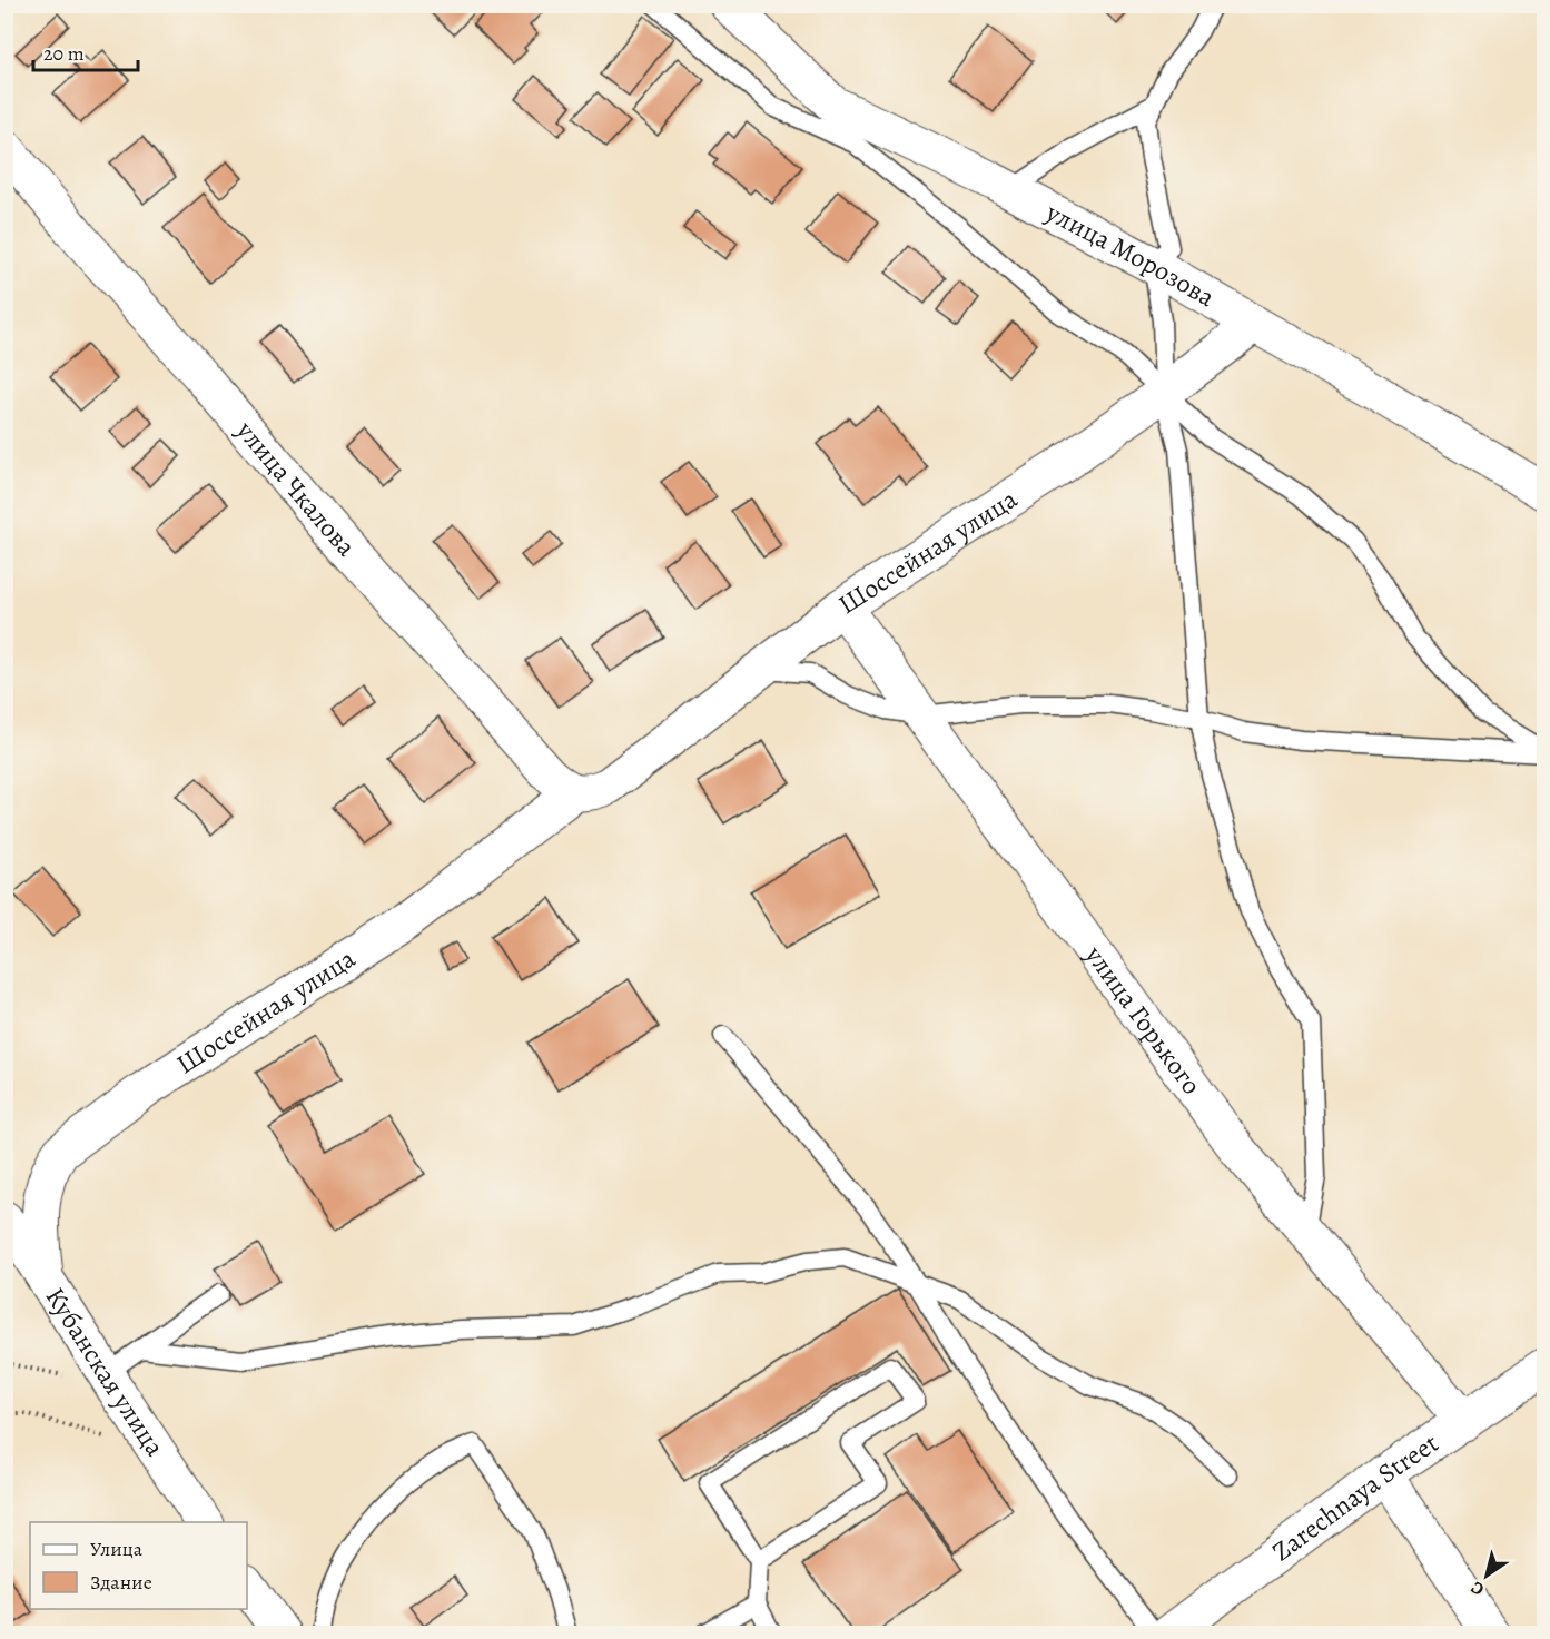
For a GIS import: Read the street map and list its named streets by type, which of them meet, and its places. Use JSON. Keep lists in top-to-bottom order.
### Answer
{
  "streets": {
    "street": [
      "улица Морозова",
      "улица Чкалова",
      "Шоссейная улица",
      "улица Горького",
      "Кубанская улица",
      "Zarechnaya Street"
    ]
  },
  "crossings": [
    ["улица Морозова", "Шоссейная улица"],
    ["улица Чкалова", "Шоссейная улица"],
    ["Шоссейная улица", "улица Горького"],
    ["Шоссейная улица", "Кубанская улица"],
    ["улица Горького", "Zarechnaya Street"]
  ],
  "legend": ["Улица", "Здание"],
  "scale_bar": "20 m",
  "north": "bottom left"
}
